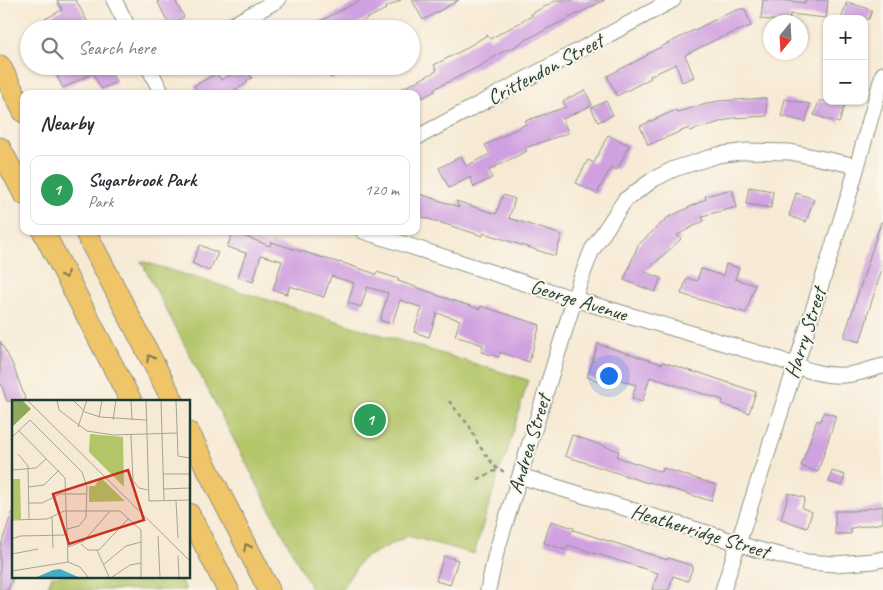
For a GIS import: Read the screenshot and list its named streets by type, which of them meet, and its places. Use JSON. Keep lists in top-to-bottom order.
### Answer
{
  "streets": {
    "street": [
      "Crittendon Street",
      "George Avenue",
      "Harry Street",
      "Andrea Street",
      "Heatherridge Street"
    ]
  },
  "crossings": [
    ["George Avenue", "Harry Street"],
    ["George Avenue", "Andrea Street"],
    ["Harry Street", "Andrea Street"],
    ["Harry Street", "Heatherridge Street"],
    ["Andrea Street", "Heatherridge Street"]
  ],
  "north": "bottom",
  "page": {
    "map_buttons": ["+", "−"],
    "search": "Search here",
    "heading": "Nearby",
    "list": [
      {
        "mark": "1",
        "name": "Sugarbrook Park",
        "note": "Park",
        "value": "120 m"
      }
    ],
    "pins": "1"
  }
}
